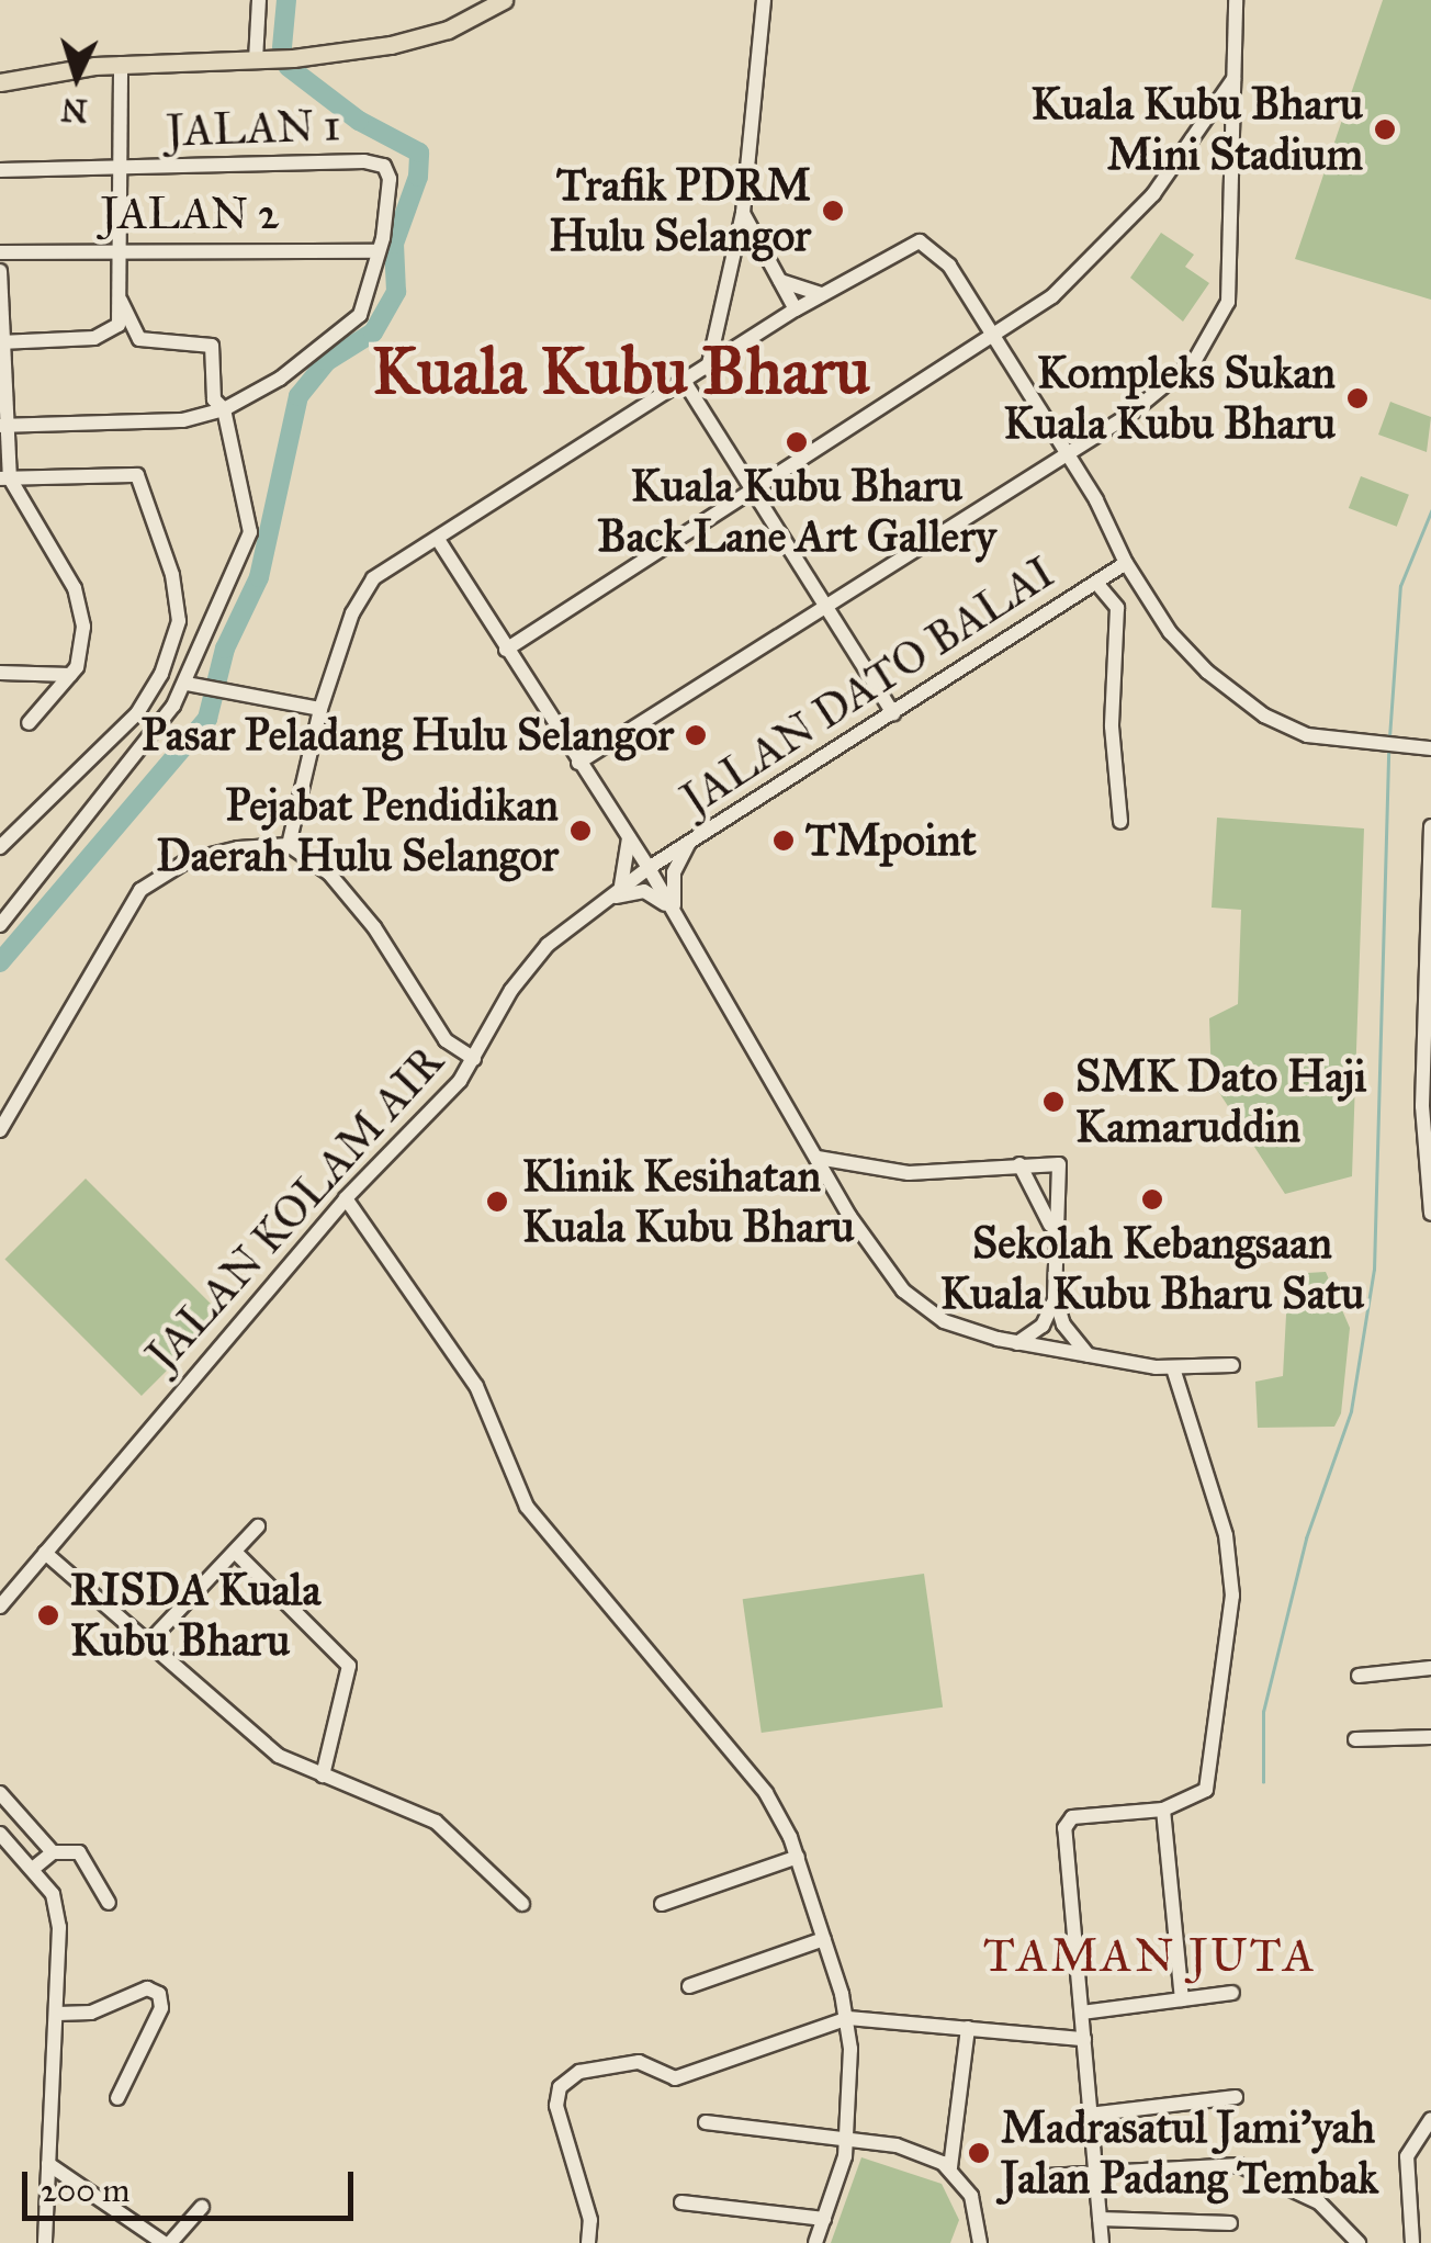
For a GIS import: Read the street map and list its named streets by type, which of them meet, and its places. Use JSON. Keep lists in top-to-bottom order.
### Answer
{
  "streets": {
    "street": [
      "JALAN 1",
      "JALAN 2",
      "JALAN DATO BALAI",
      "JALAN KOLAM AIR"
    ]
  },
  "crossings": [
    ["JALAN 1", "JALAN 2"],
    ["JALAN DATO BALAI", "JALAN KOLAM AIR"]
  ],
  "districts": ["Kuala Kubu Bharu", "TAMAN JUTA"],
  "places": [
    "Kuala Kubu Bharu Mini Stadium",
    "Trafik PDRM Hulu Selangor",
    "Kompleks Sukan Kuala Kubu Bharu",
    "Kuala Kubu Bharu Back Lane Art Gallery",
    "Pasar Peladang Hulu Selangor",
    "Pejabat Pendidikan Daerah Hulu Selangor",
    "TMpoint",
    "SMK Dato Haji Kamaruddin",
    "Sekolah Kebangsaan Kuala Kubu Bharu Satu",
    "Klinik Kesihatan Kuala Kubu Bharu",
    "RISDA Kuala Kubu Bharu",
    "Madrasatul Jami'yah Jalan Padang Tembak"
  ],
  "scale_bar": "200 m",
  "north": "bottom"
}
